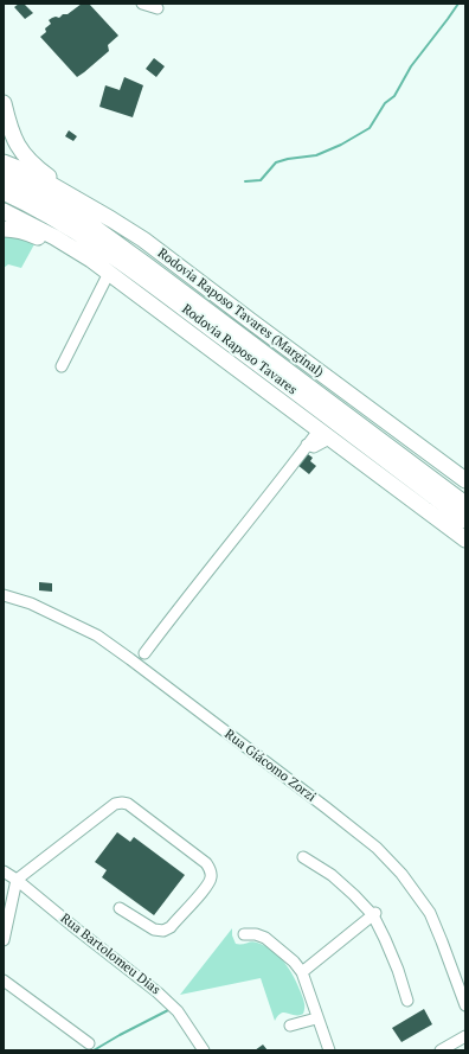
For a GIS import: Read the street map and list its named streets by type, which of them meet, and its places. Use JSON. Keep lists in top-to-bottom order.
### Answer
{
  "streets": {
    "highway": ["Rodovia Raposo Tavares (Marginal)", "Rodovia Raposo Tavares"],
    "street": ["Rua Giácomo Zorzi", "Rua Bartolomeu Dias"]
  }
}
